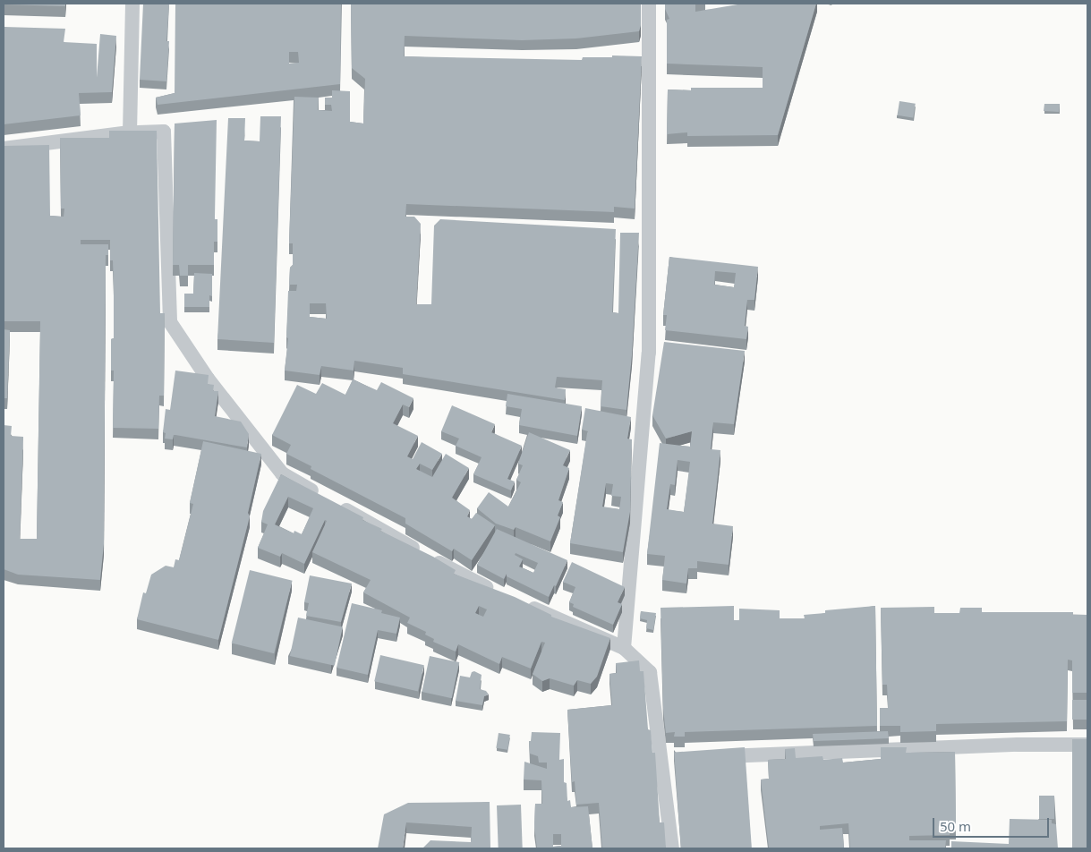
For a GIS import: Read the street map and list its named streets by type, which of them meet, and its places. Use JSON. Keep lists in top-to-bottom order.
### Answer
{
  "scale_bar": "50 m"
}
